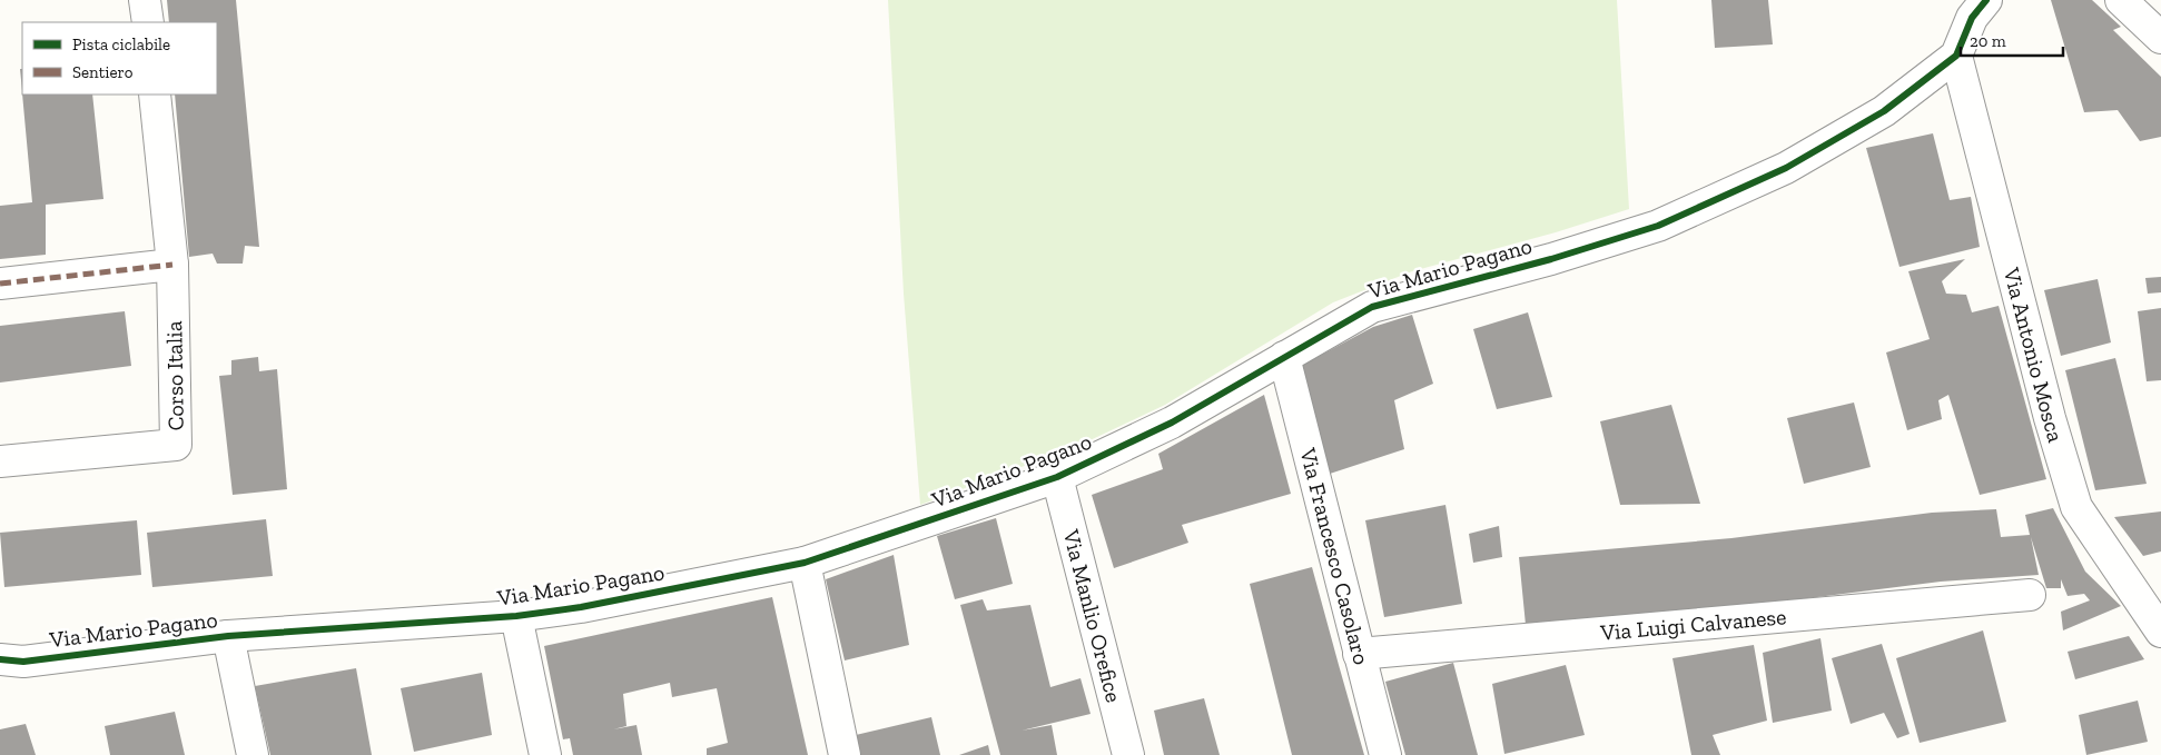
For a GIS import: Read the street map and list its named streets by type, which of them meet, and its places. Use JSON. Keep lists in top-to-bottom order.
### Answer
{
  "streets": {
    "street": [
      "Via Mario Pagano",
      "Via Antonio Mosca",
      "Corso Italia",
      "Via Francesco Casolaro",
      "Via Manlio Orefice",
      "Via Luigi Calvanese"
    ]
  },
  "crossings": [
    ["Via Mario Pagano", "Via Antonio Mosca"],
    ["Via Mario Pagano", "Via Francesco Casolaro"],
    ["Via Mario Pagano", "Via Manlio Orefice"],
    ["Via Francesco Casolaro", "Via Luigi Calvanese"]
  ],
  "legend": ["Pista ciclabile", "Sentiero"],
  "scale_bar": "20 m"
}
